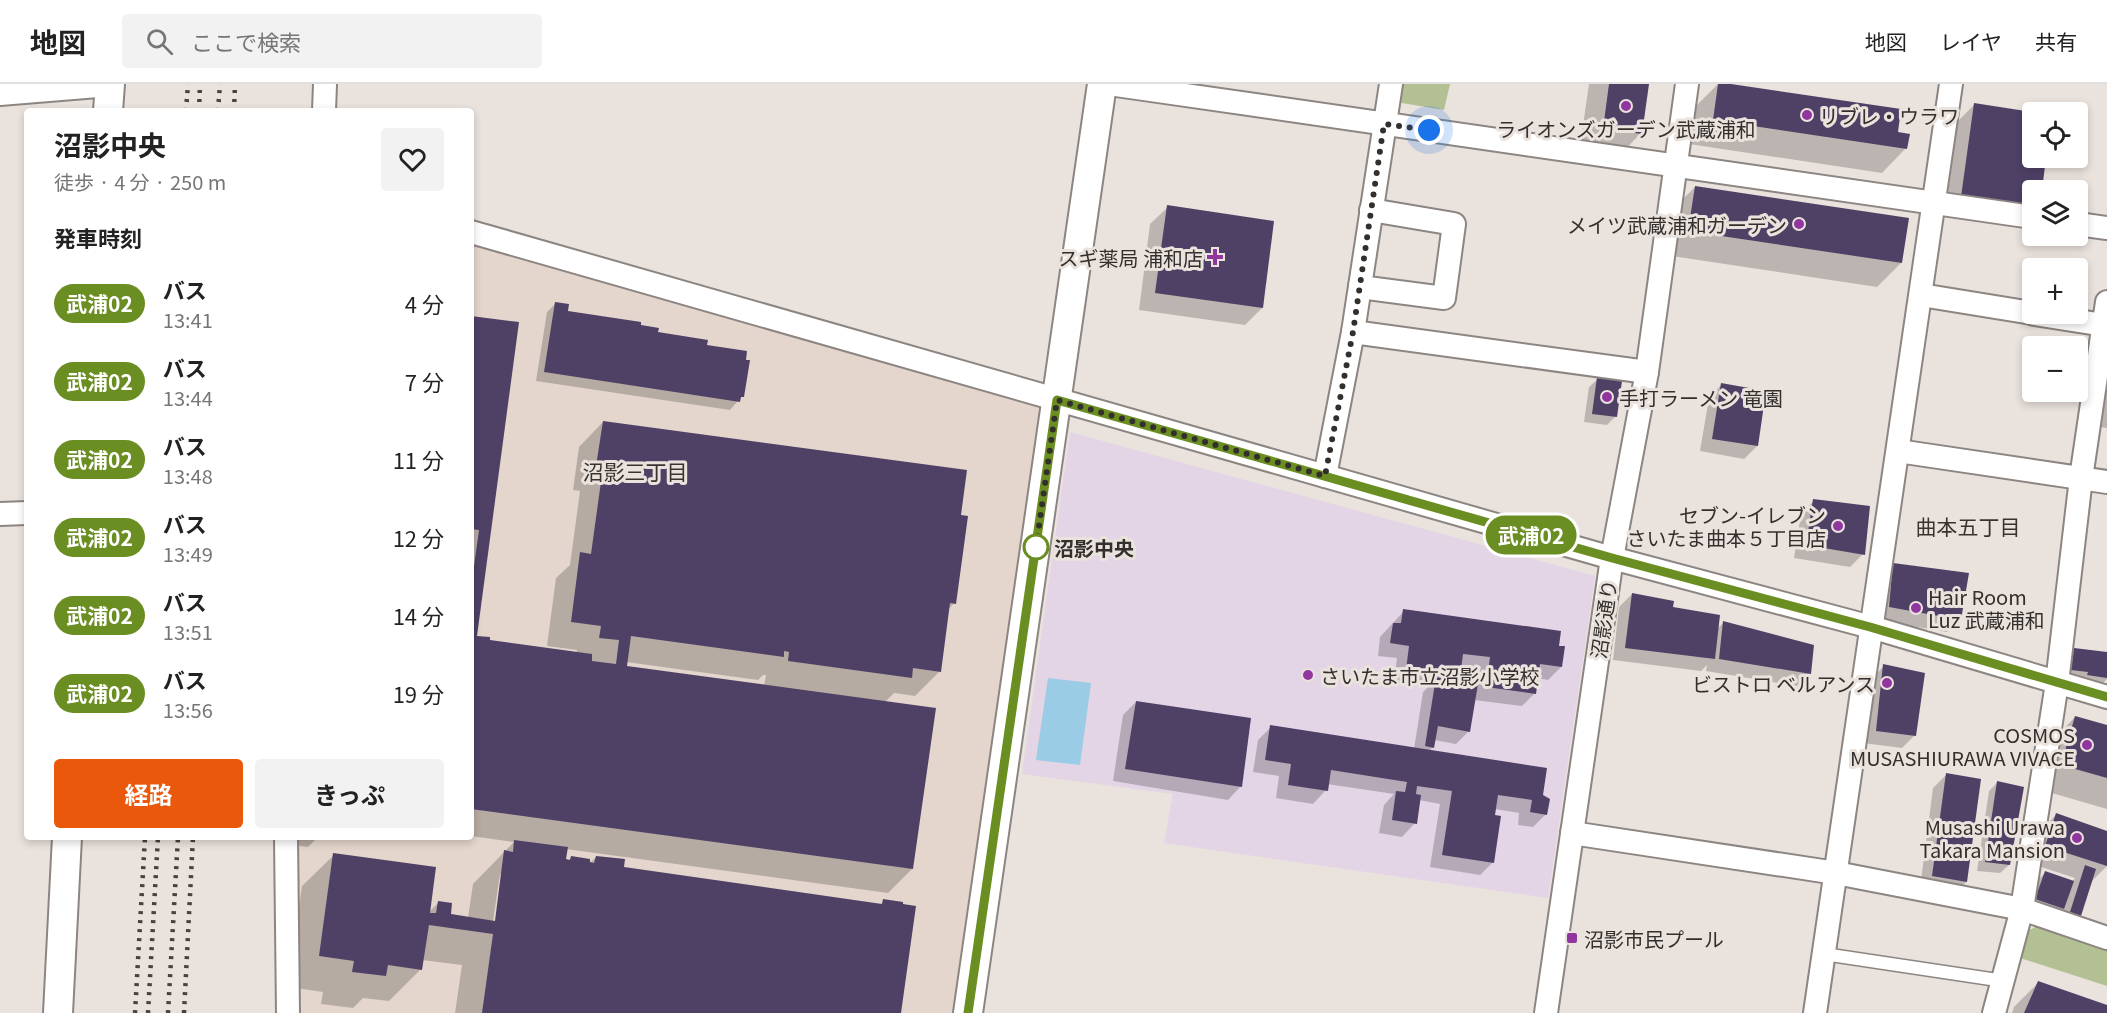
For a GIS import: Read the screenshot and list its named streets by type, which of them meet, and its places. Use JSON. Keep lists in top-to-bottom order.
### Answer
{
  "streets": {
    "street": ["沼影通り"]
  },
  "districts": ["沼影三丁目", "曲本五丁目"],
  "places": {
    "other": [
      "ライオンズガーデン武蔵浦和",
      "リブレ・ウラワ",
      "メイツ武蔵浦和ガーデン",
      "手打ラーメン 竜園",
      "セブン-イレブン さいたま曲本５丁目店",
      "沼影中央",
      "Hair Room Luz 武蔵浦和",
      "さいたま市立沼影小学校",
      "ビストロ ベルアンス",
      "COSMOS MUSASHIURAWA VIVACE",
      "Musashi Urawa Takara Mansion"
    ],
    "health": ["スギ薬局 浦和店"],
    "transit": ["沼影市民プール"]
  },
  "lines": ["bus line 武浦02"],
  "page": {
    "header": "地図",
    "search": "ここで検索",
    "nav": ["地図", "レイヤ", "共有"],
    "on_map": "武浦02",
    "map_buttons": ["+", "−"],
    "heading": [
      ["沼影中央", "徒歩 · 4 分 · 250 m"],
      "発車時刻"
    ],
    "list": [
      {
        "mark": "武浦02",
        "name": "バス",
        "note": "13:41",
        "value": "4 分"
      },
      {
        "mark": "武浦02",
        "name": "バス",
        "note": "13:44",
        "value": "7 分"
      },
      {
        "mark": "武浦02",
        "name": "バス",
        "note": "13:48",
        "value": "11 分"
      },
      {
        "mark": "武浦02",
        "name": "バス",
        "note": "13:49",
        "value": "12 分"
      },
      {
        "mark": "武浦02",
        "name": "バス",
        "note": "13:51",
        "value": "14 分"
      },
      {
        "mark": "武浦02",
        "name": "バス",
        "note": "13:56",
        "value": "19 分"
      }
    ],
    "buttons": ["経路", "きっぷ"]
  }
}
